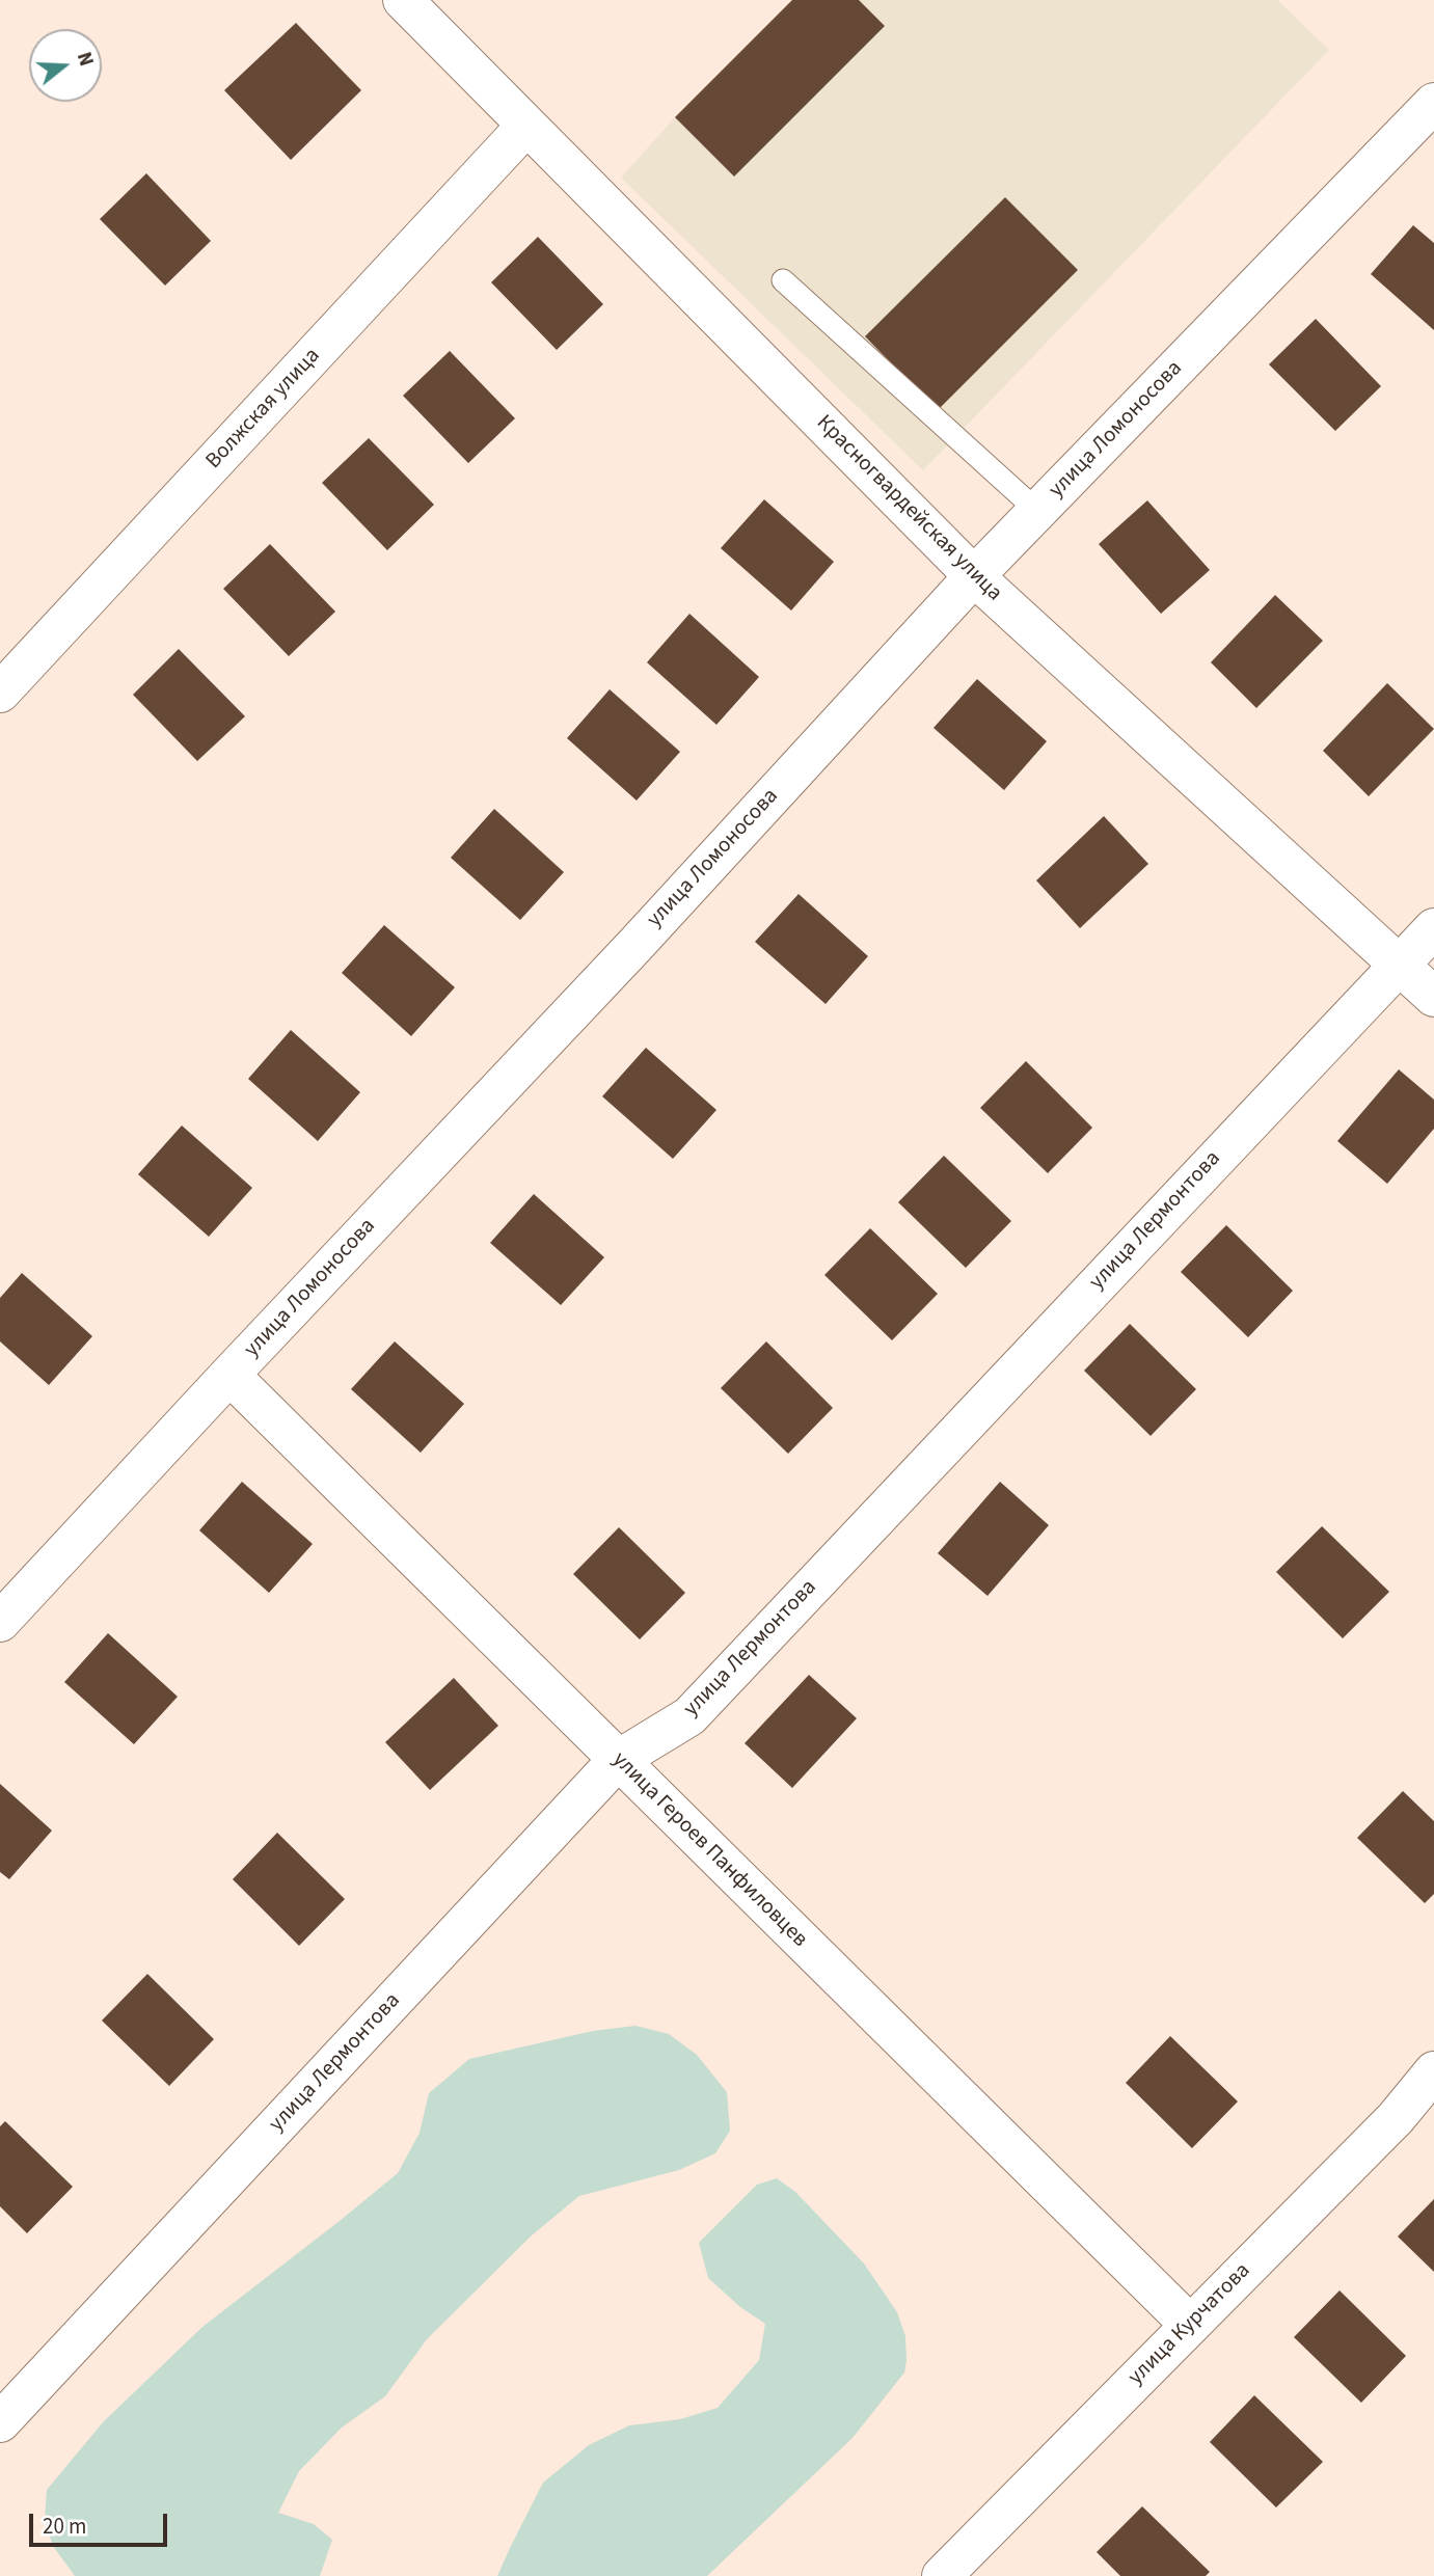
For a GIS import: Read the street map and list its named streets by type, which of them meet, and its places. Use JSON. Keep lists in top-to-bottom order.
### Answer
{
  "streets": {
    "street": [
      "Волжская улица",
      "улица Ломоносова",
      "Красногвардейская улица",
      "улица Лермонтова",
      "улица Героев Панфиловцев",
      "улица Курчатова"
    ]
  },
  "crossings": [
    ["Волжская улица", "Красногвардейская улица"],
    ["улица Ломоносова", "Красногвардейская улица"],
    ["улица Ломоносова", "улица Героев Панфиловцев"],
    ["Красногвардейская улица", "улица Лермонтова"],
    ["улица Лермонтова", "улица Героев Панфиловцев"],
    ["улица Героев Панфиловцев", "улица Курчатова"]
  ],
  "scale_bar": "20 m",
  "north": "right"
}
